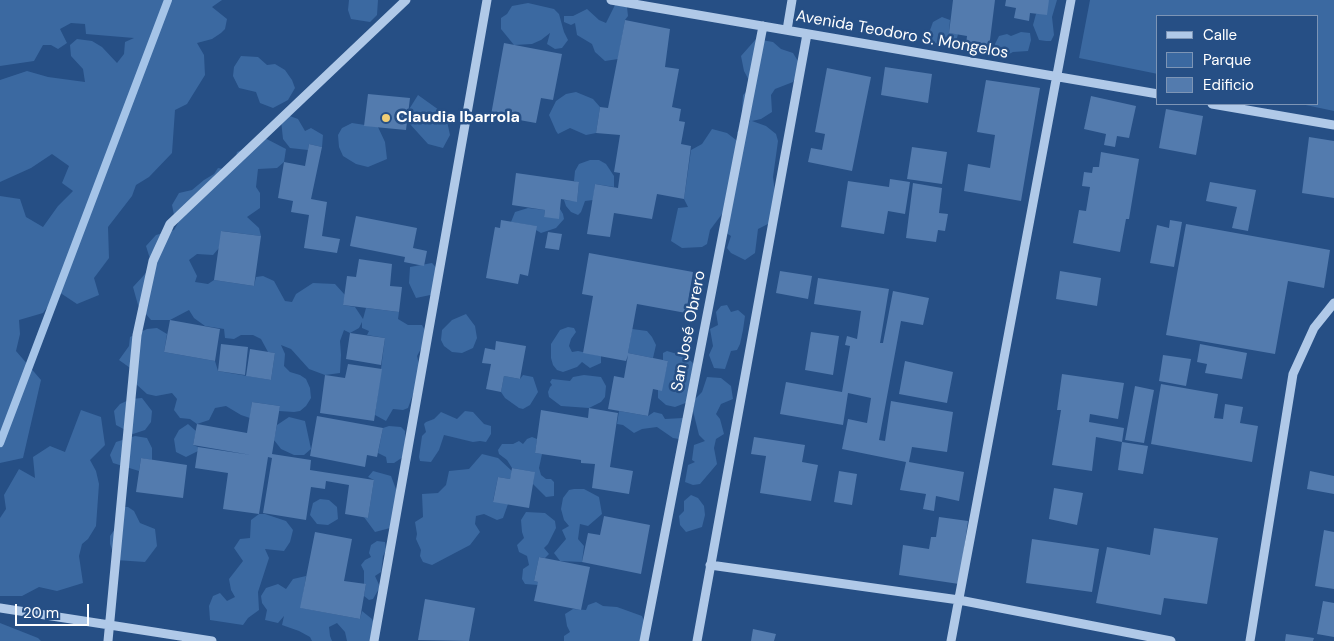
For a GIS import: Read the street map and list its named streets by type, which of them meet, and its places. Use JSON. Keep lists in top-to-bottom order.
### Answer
{
  "streets": {
    "street": ["Avenida Teodoro S. Mongelos", "San José Obrero"]
  },
  "crossings": [
    ["Avenida Teodoro S. Mongelos", "San José Obrero"]
  ],
  "places": ["Claudia Ibarrola"],
  "legend": ["Calle", "Parque", "Edificio"],
  "scale_bar": "20 m"
}
